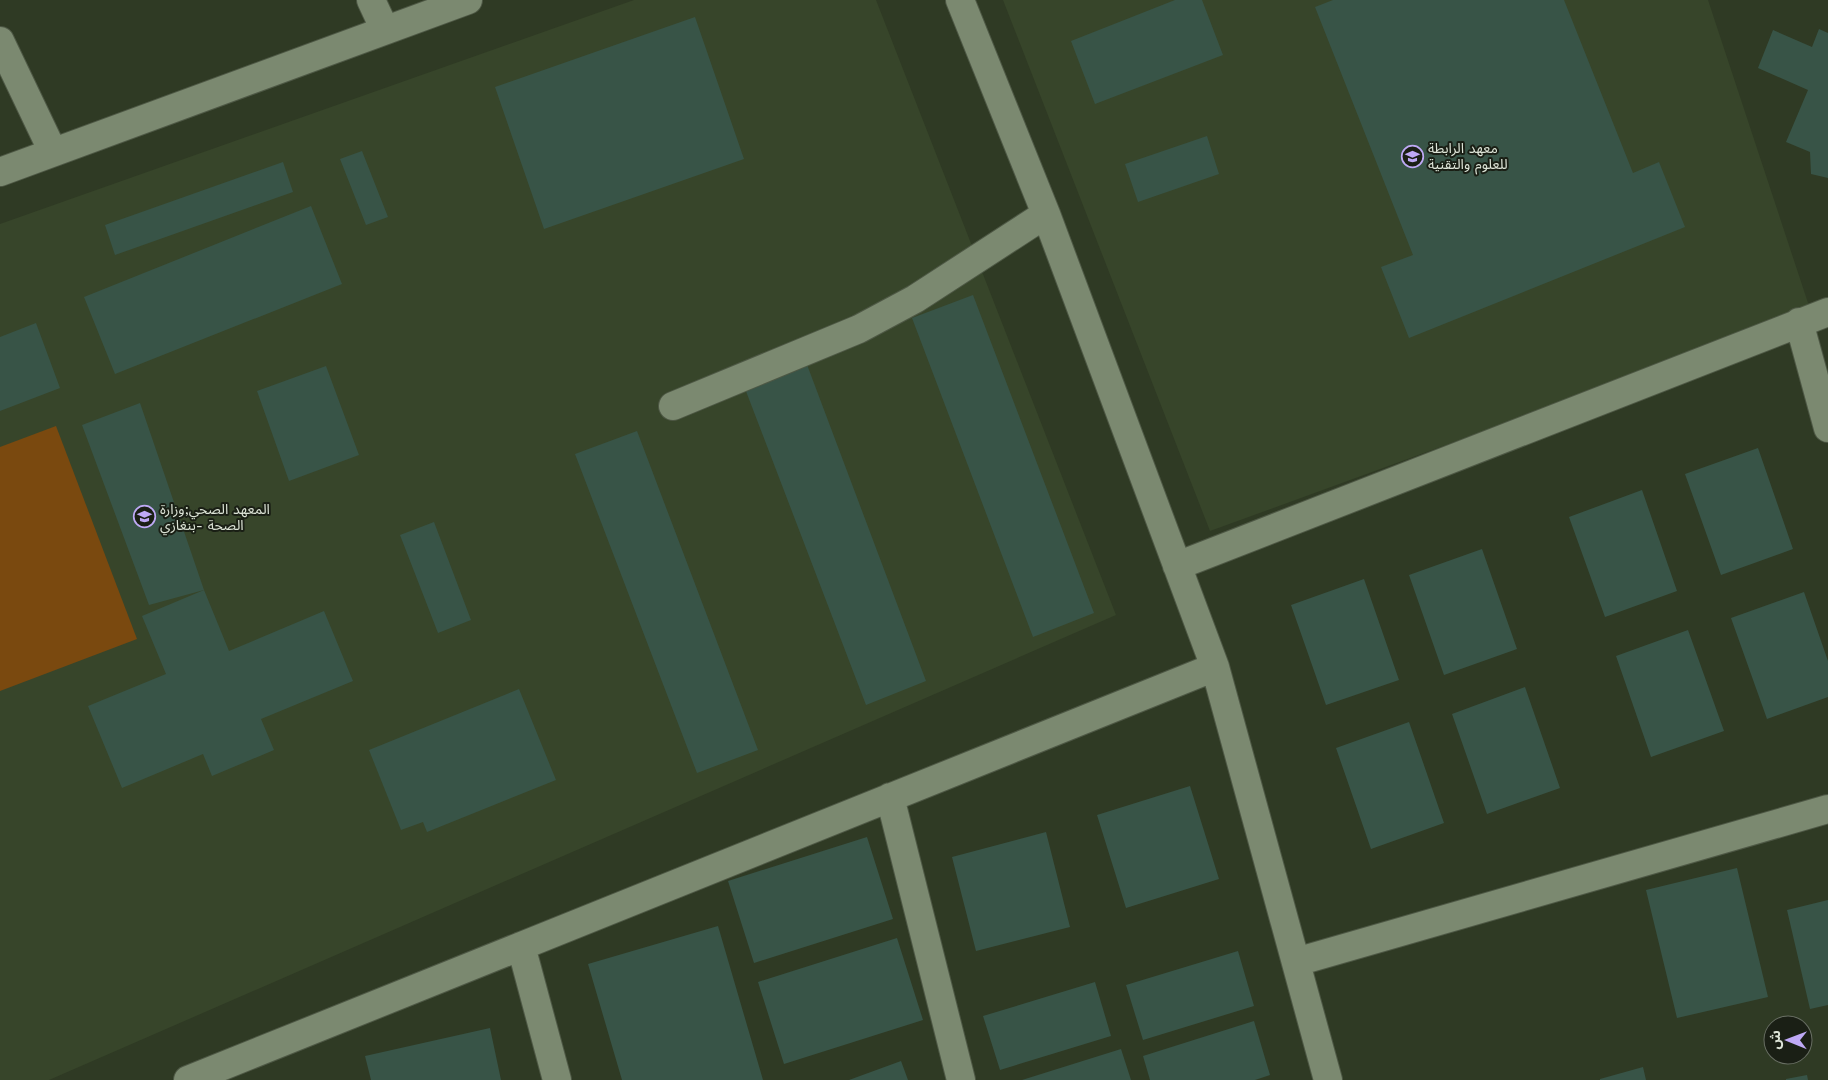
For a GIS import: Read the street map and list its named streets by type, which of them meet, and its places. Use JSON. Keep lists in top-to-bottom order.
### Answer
{
  "places": {
    "school or university": ["معهد الرابطة للعلوم والتقنية", "المعهد الصحي;وزارة الصحة -بنغازي"]
  },
  "north": "left"
}
